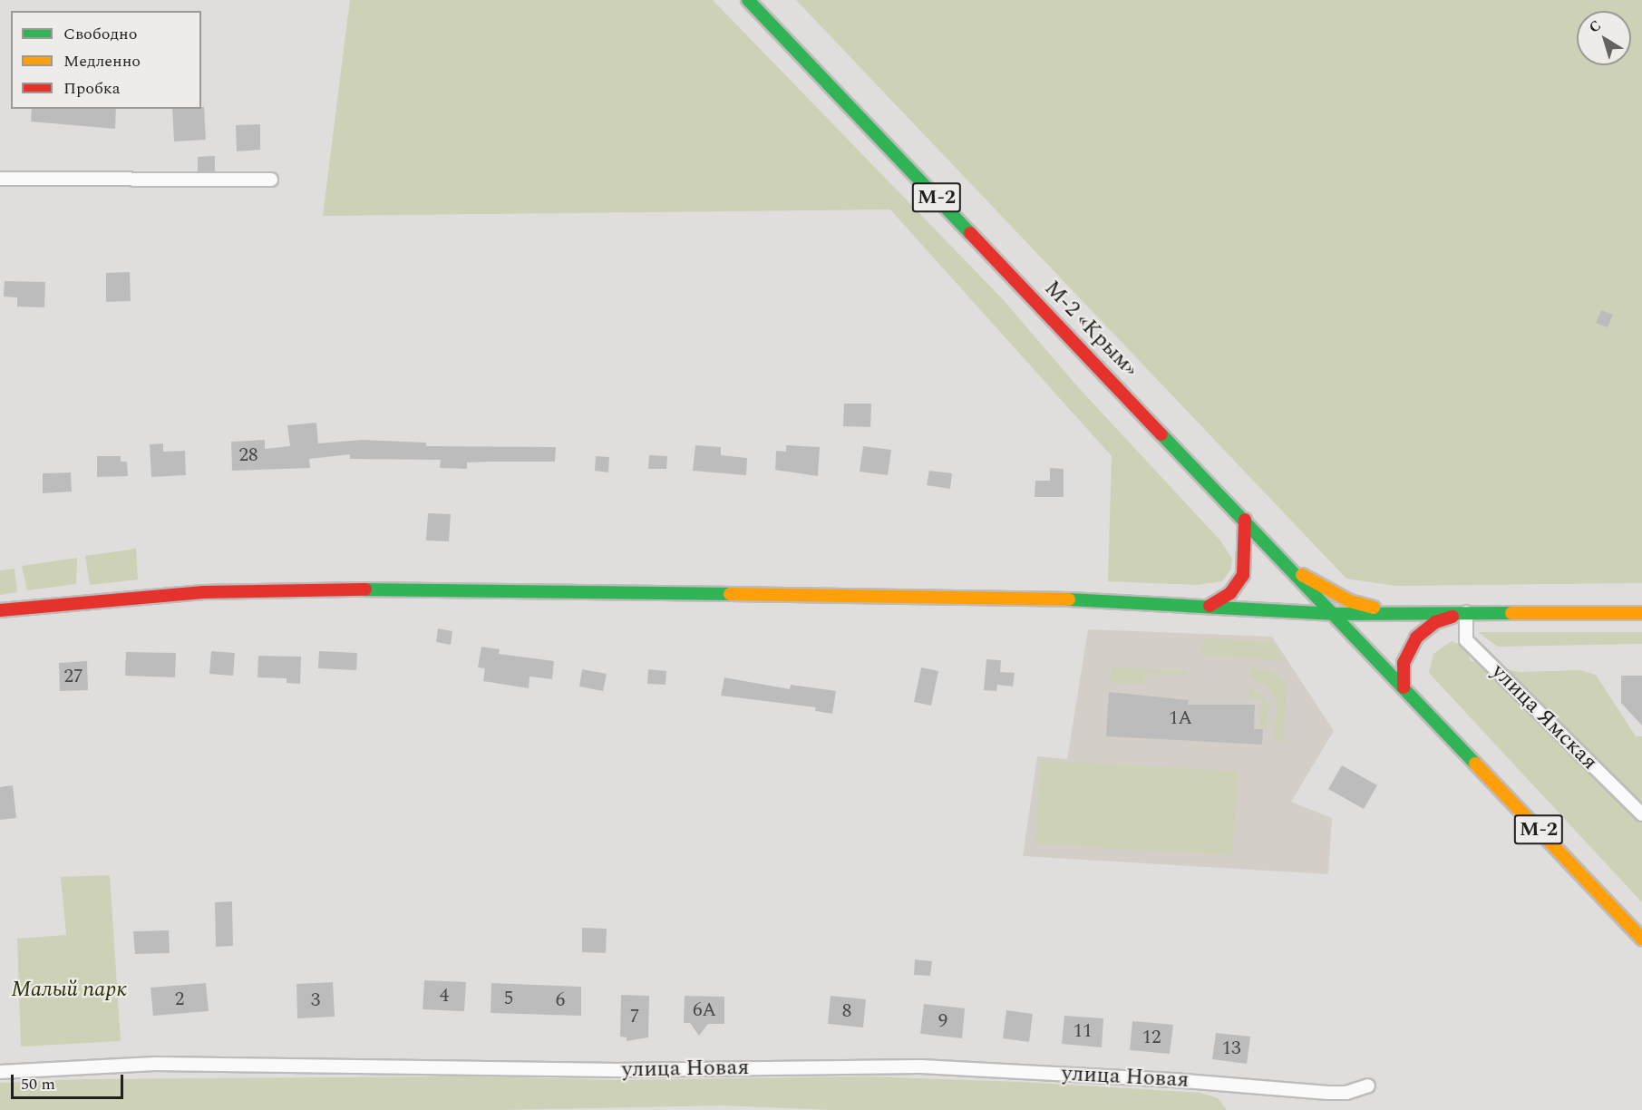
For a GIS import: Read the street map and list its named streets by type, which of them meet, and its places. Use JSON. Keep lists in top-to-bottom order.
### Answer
{
  "streets": {
    "main road": ["М-2", "М-2 «Крым»"],
    "street": ["улица Ямская", "улица Новая"]
  },
  "crossings": [
    ["М-2", "М-2 «Крым»"]
  ],
  "parks": ["Малый парк"],
  "house_numbers": [
    "28",
    "27",
    "1А",
    "4",
    "5",
    "2",
    "3",
    "6",
    "6А",
    "8",
    "7",
    "9",
    "11",
    "12",
    "13"
  ],
  "legend": ["Свободно", "Медленно", "Пробка"],
  "scale_bar": "50 m",
  "north": "top left"
}
